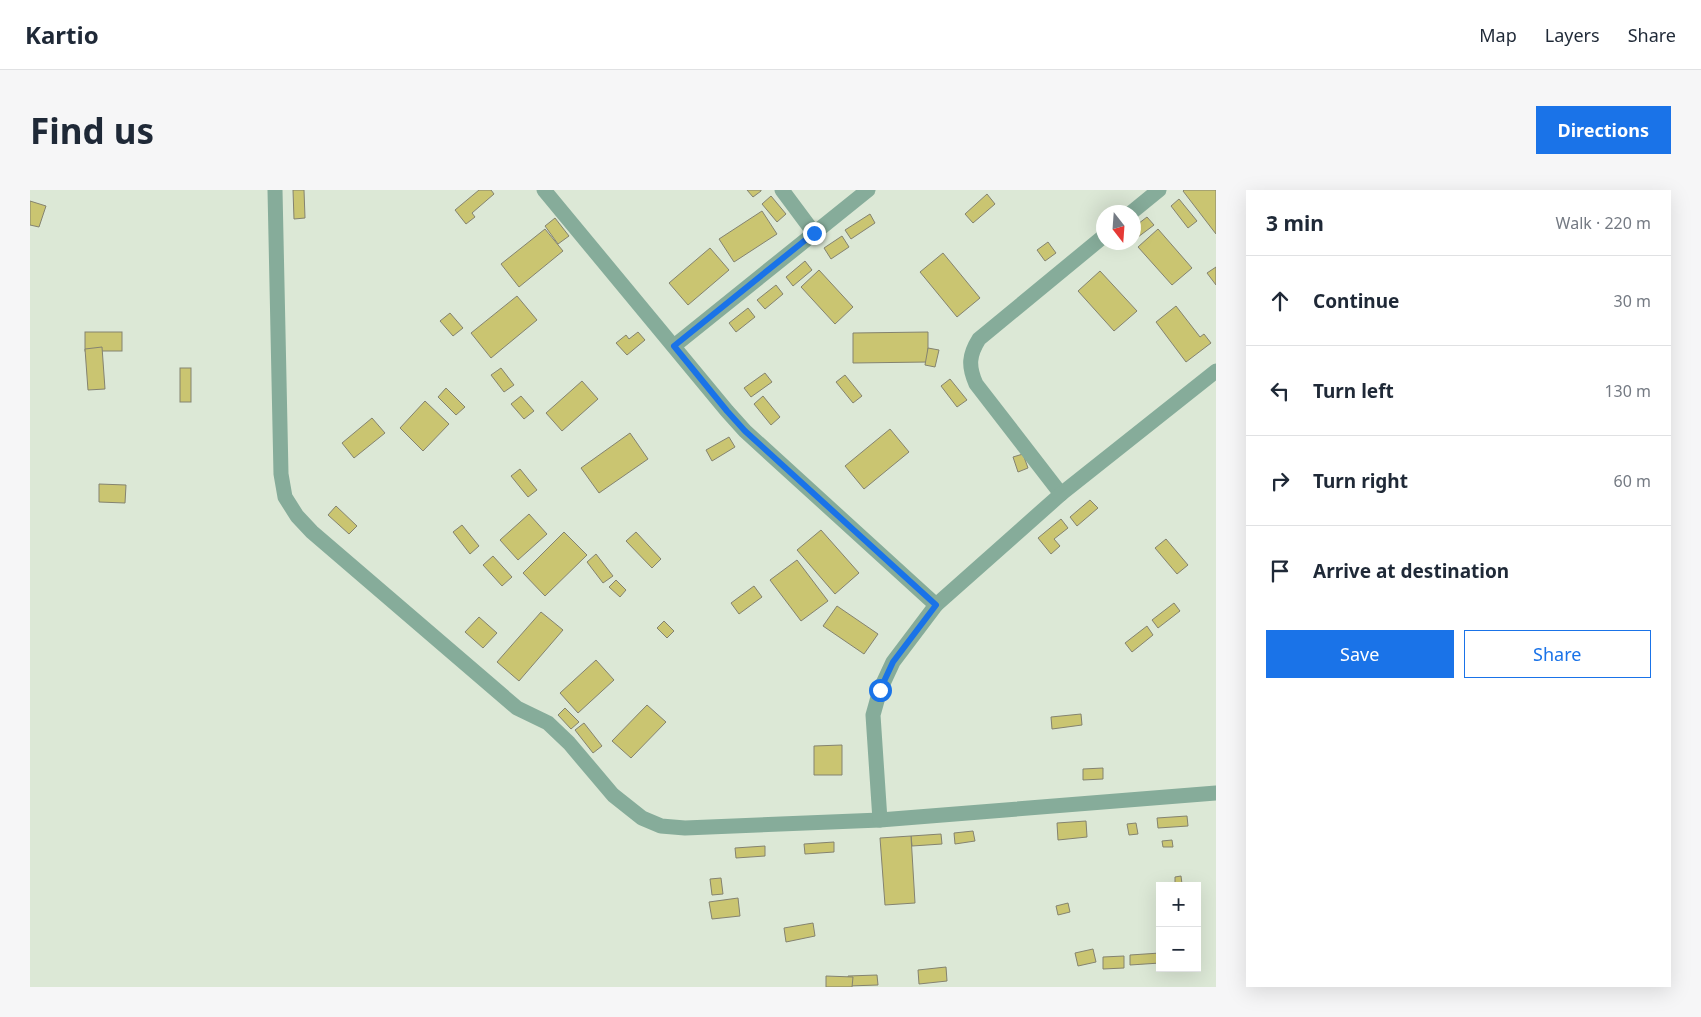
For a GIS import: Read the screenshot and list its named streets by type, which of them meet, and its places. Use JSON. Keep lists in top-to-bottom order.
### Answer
{
  "north": "bottom",
  "page": {
    "header": "Kartio",
    "nav": ["Map", "Layers", "Share"],
    "buttons": [
      "Directions",
      ["Save", "Share"]
    ],
    "title": "Find us",
    "heading": ["3 min", "Walk · 220 m"],
    "list": [
      ["Continue", "30 m"],
      ["Turn left", "130 m"],
      ["Turn right", "60 m"],
      "Arrive at destination"
    ],
    "map_buttons": ["+", "−"]
  }
}
